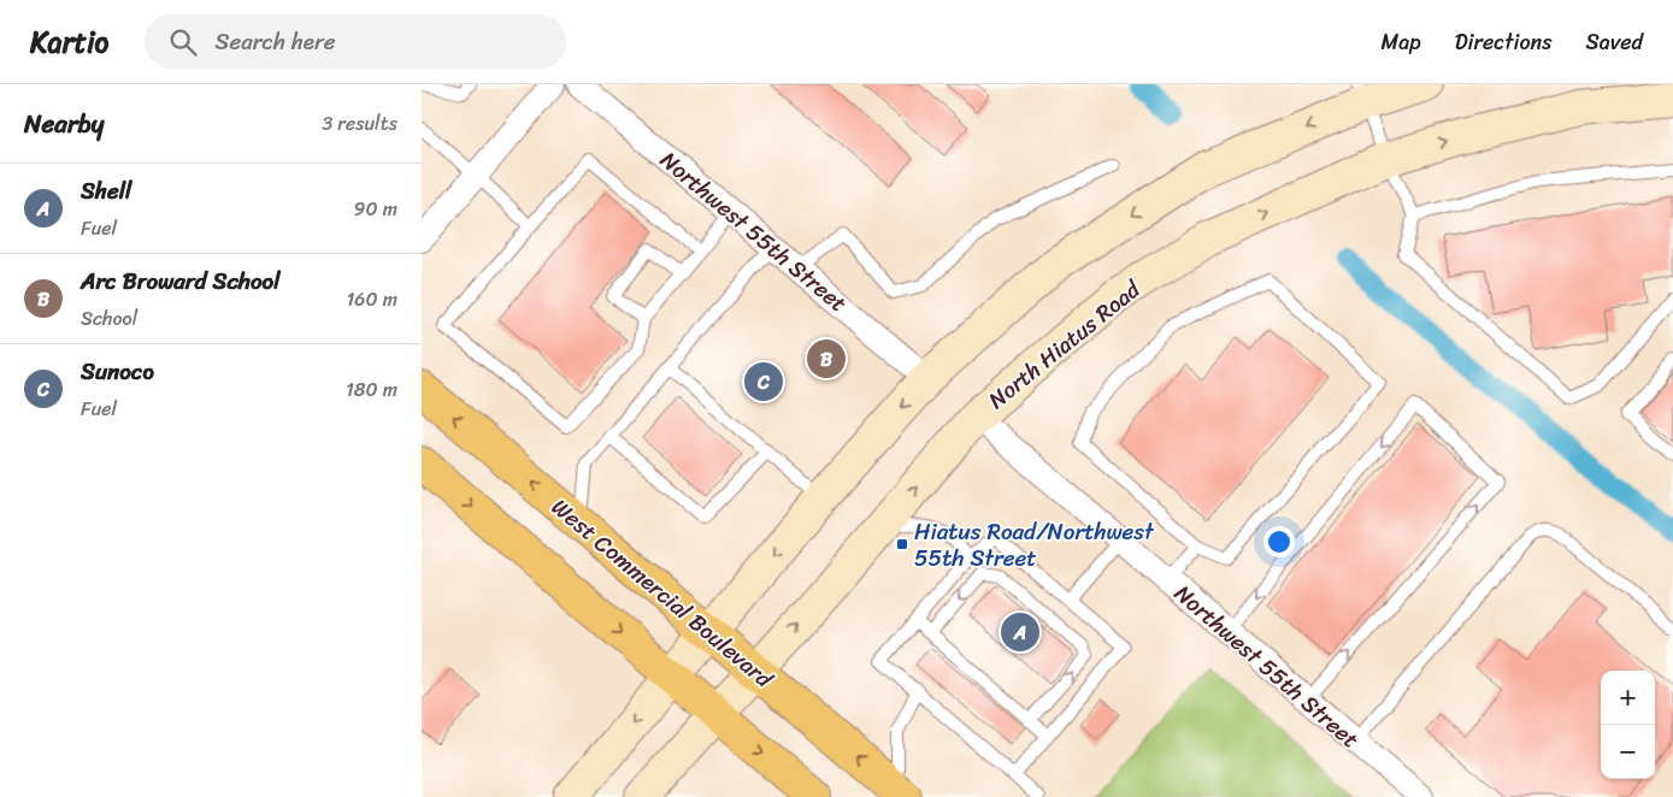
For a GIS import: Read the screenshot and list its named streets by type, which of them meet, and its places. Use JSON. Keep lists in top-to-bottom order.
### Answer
{
  "streets": {
    "highway": ["West Commercial Boulevard"],
    "main road": ["North Hiatus Road"],
    "street": ["Northwest 55th Street"]
  },
  "crossings": [
    ["Northwest 55th Street", "North Hiatus Road"],
    ["North Hiatus Road", "West Commercial Boulevard"]
  ],
  "places": {
    "transit": ["Hiatus Road/Northwest 55th Street"]
  },
  "page": {
    "header": "Kartio",
    "search": "Search here",
    "nav": ["Map", "Directions", "Saved"],
    "heading": ["Nearby", "3 results"],
    "list": [
      {
        "mark": "A",
        "name": "Shell",
        "note": "Fuel",
        "value": "90 m"
      },
      {
        "mark": "B",
        "name": "Arc Broward School",
        "note": "School",
        "value": "160 m"
      },
      {
        "mark": "C",
        "name": "Sunoco",
        "note": "Fuel",
        "value": "180 m"
      }
    ],
    "pins": ["B", "C", "A"],
    "map_buttons": ["+", "−"]
  }
}
